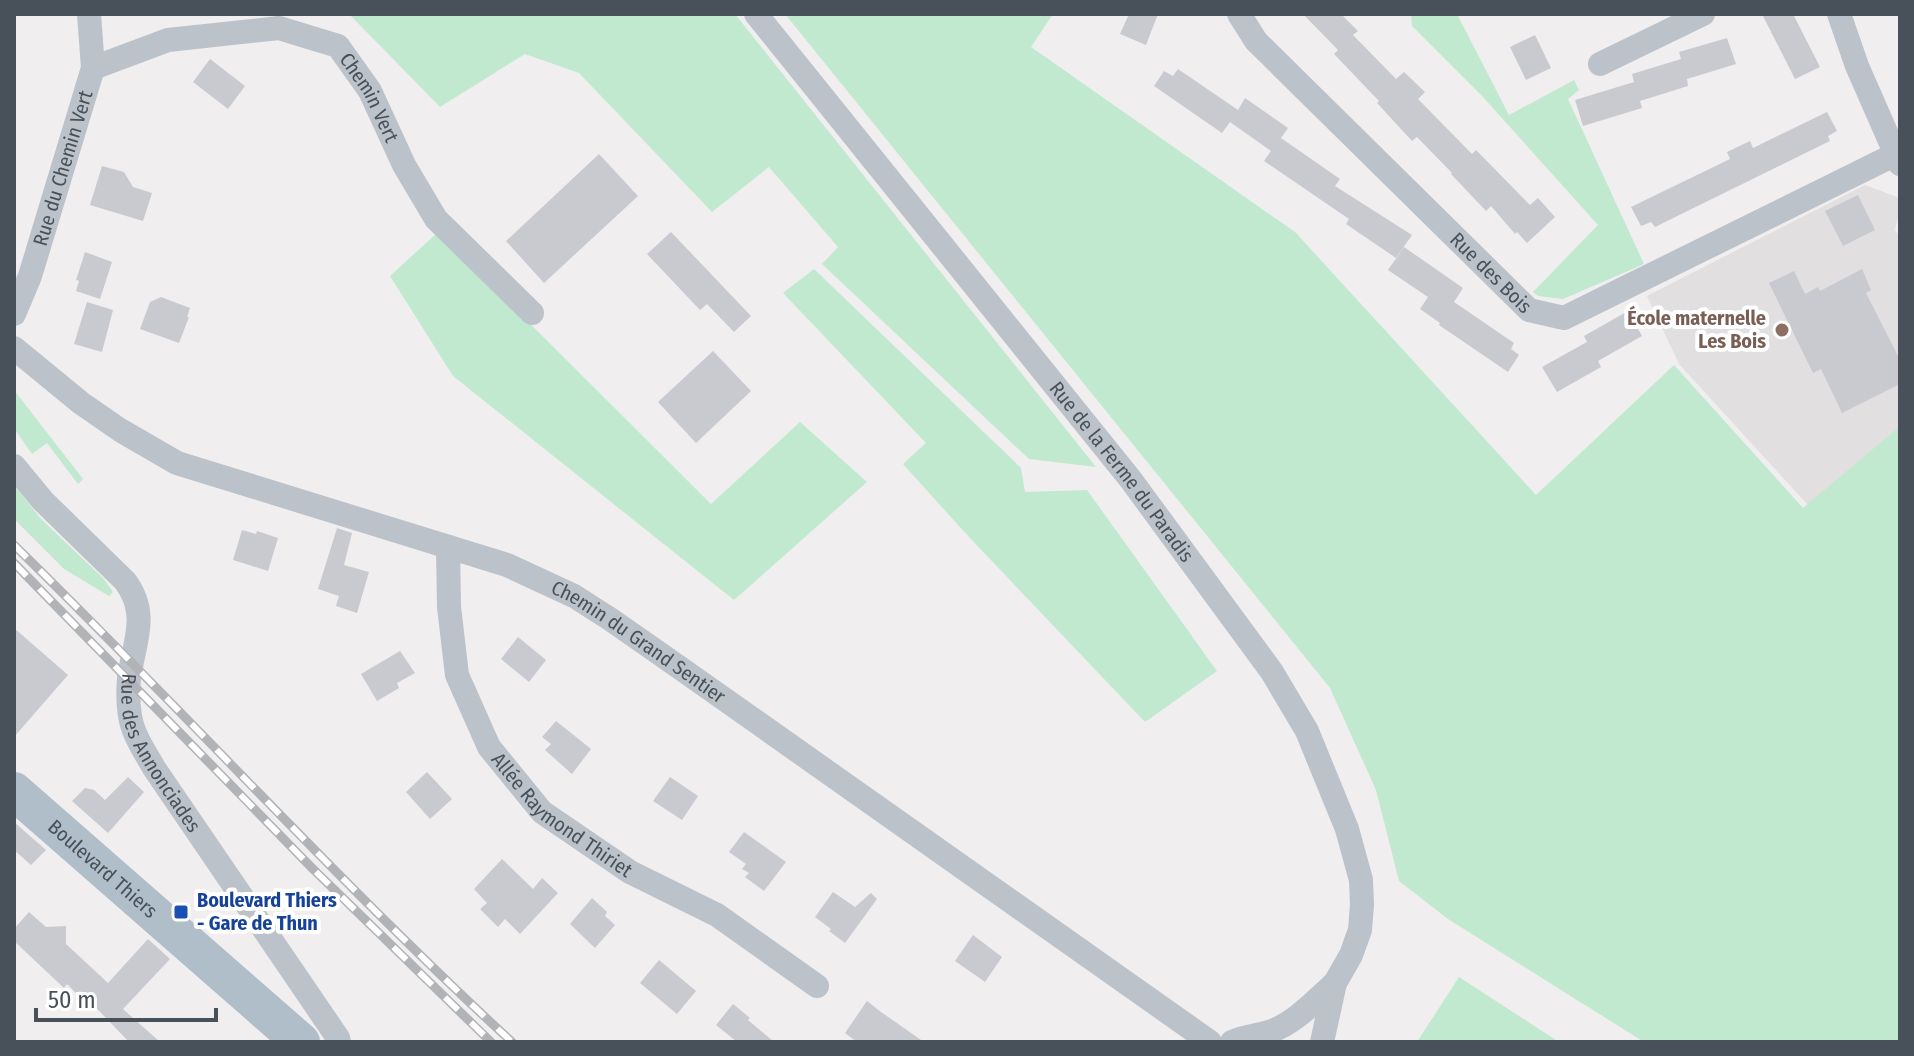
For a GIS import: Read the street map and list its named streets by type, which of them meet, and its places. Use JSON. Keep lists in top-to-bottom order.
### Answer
{
  "streets": {
    "main road": ["Boulevard Thiers"],
    "street": [
      "Chemin Vert",
      "Rue du Chemin Vert",
      "Rue des Bois",
      "Rue de la Ferme du Paradis",
      "Chemin du Grand Sentier",
      "Rue des Annonciades",
      "Allée Raymond Thiriet"
    ]
  },
  "crossings": [
    ["Chemin Vert", "Rue du Chemin Vert"],
    ["Chemin du Grand Sentier", "Allée Raymond Thiriet"]
  ],
  "places": {
    "other": ["École maternelle Les Bois"],
    "transit": ["Boulevard Thiers - Gare de Thun"]
  },
  "scale_bar": "50 m"
}
